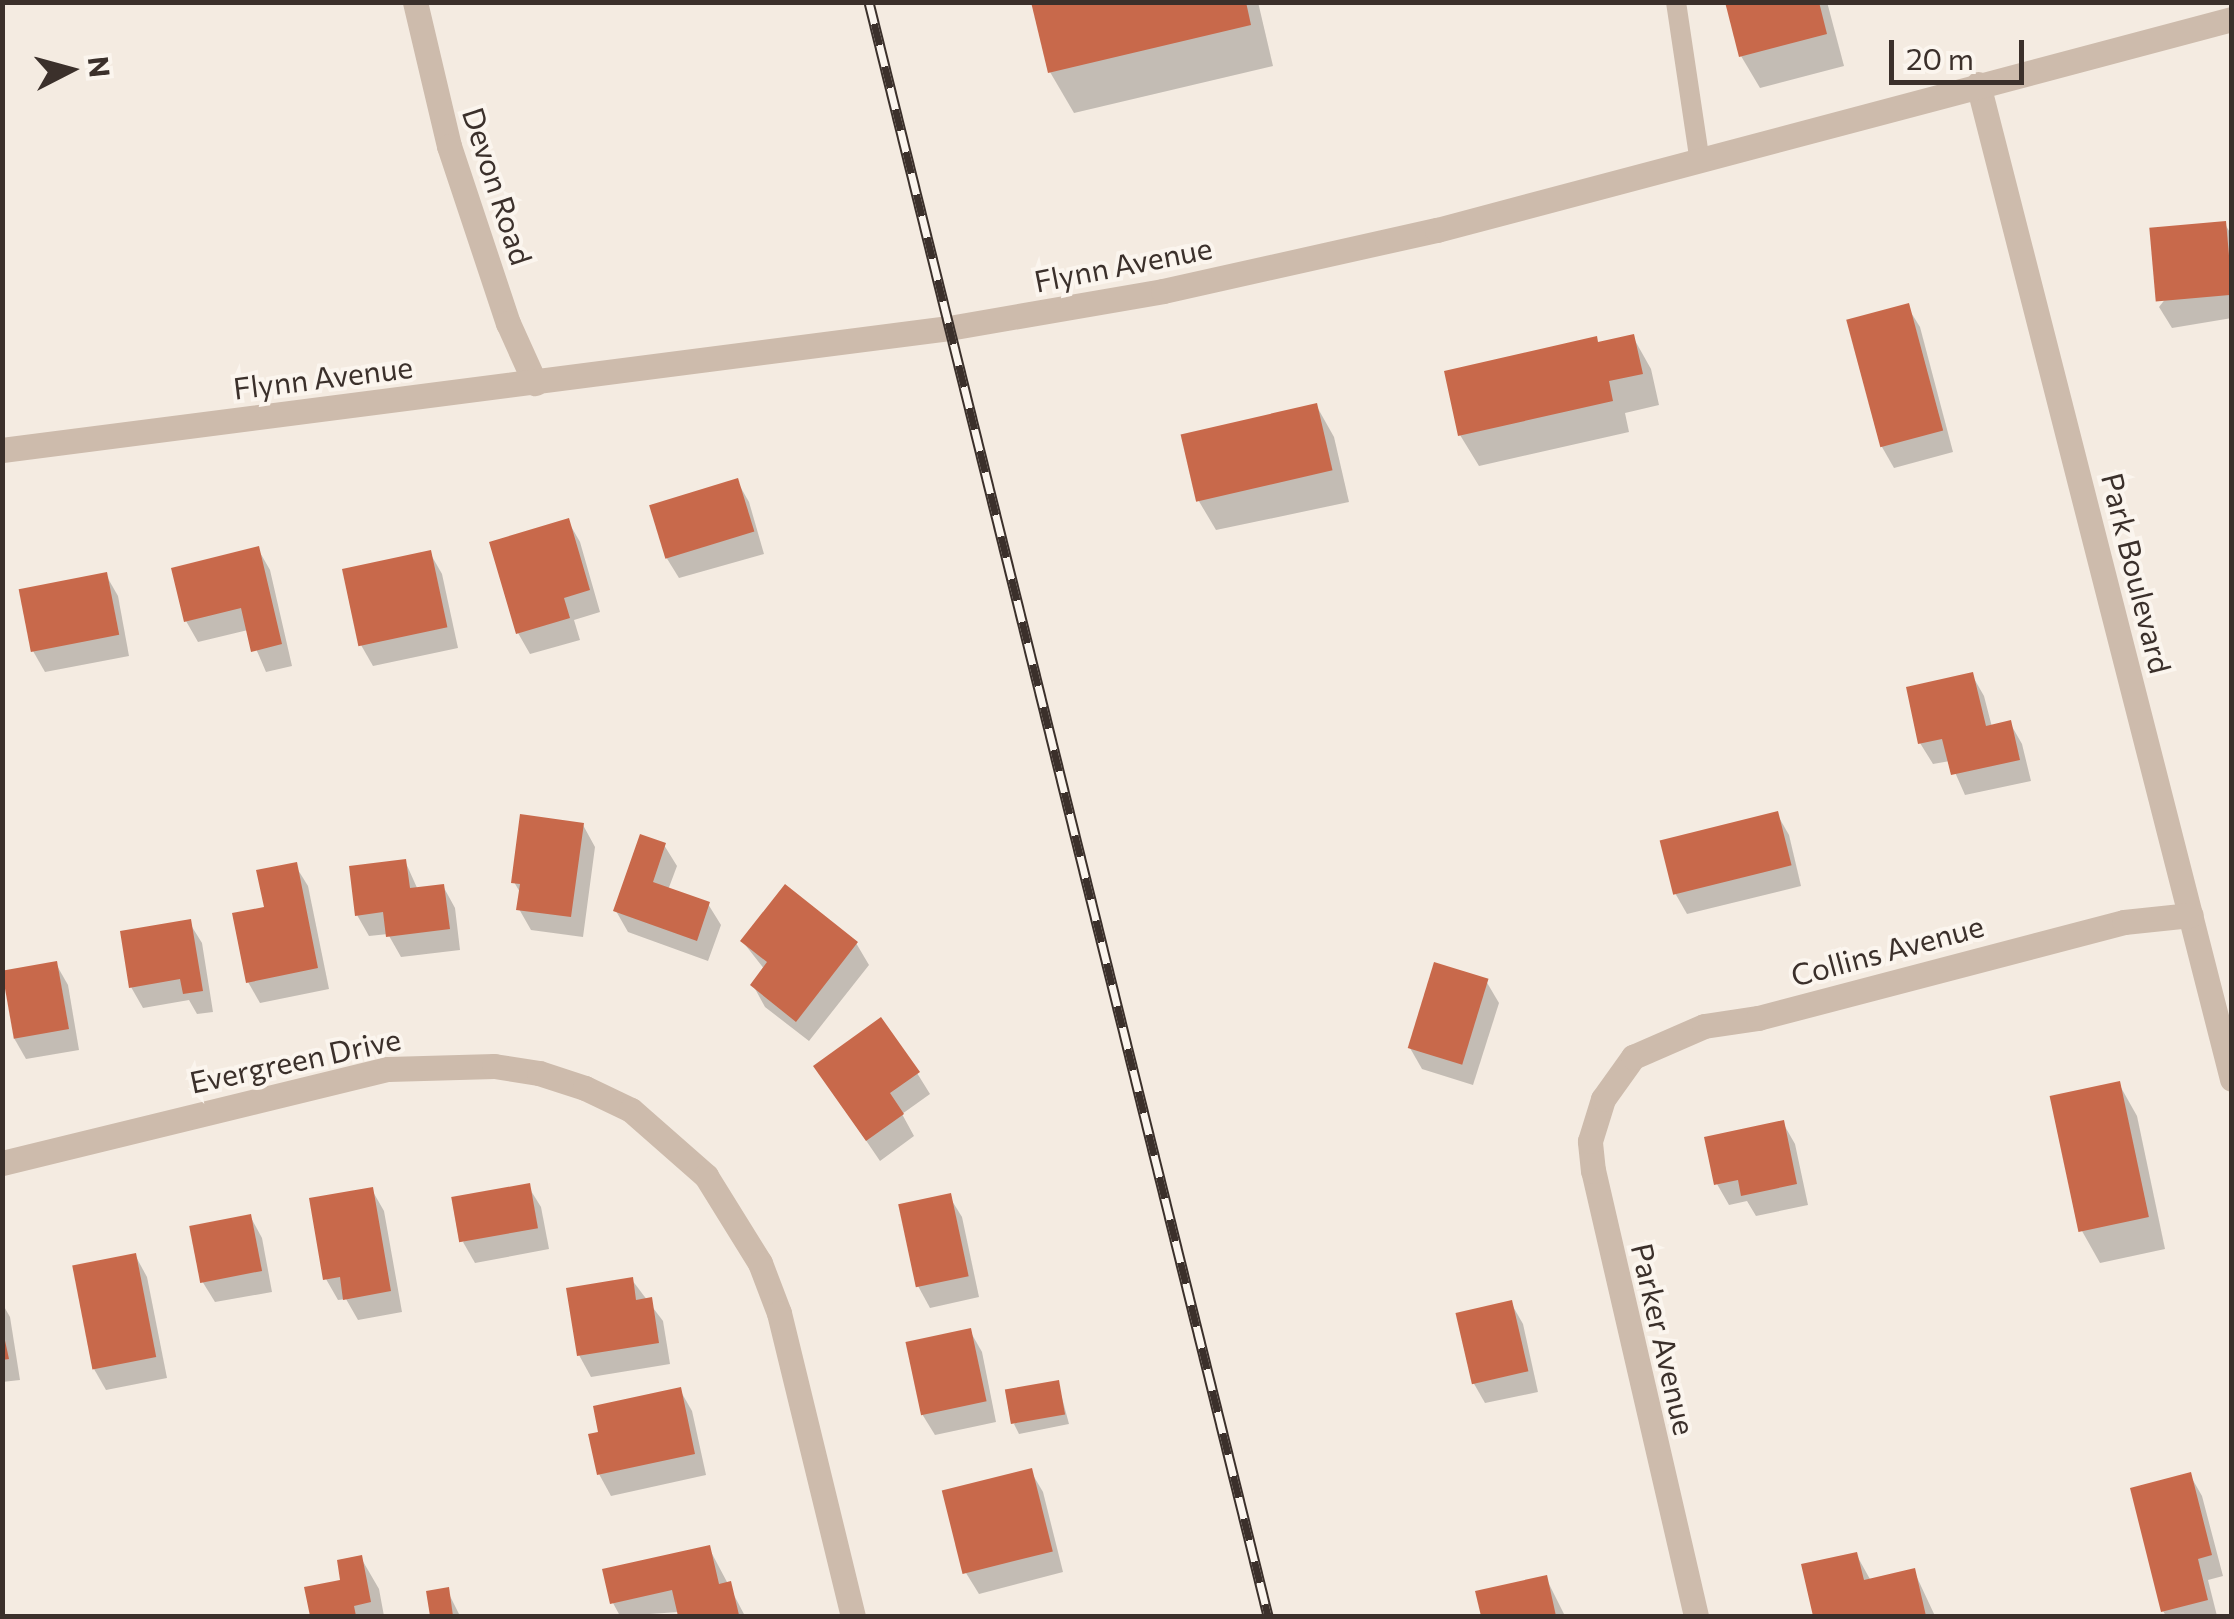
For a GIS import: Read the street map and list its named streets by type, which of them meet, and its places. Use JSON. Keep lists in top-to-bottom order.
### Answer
{
  "streets": {
    "street": [
      "Devon Road",
      "Flynn Avenue",
      "Park Boulevard",
      "Collins Avenue",
      "Evergreen Drive",
      "Parker Avenue"
    ]
  },
  "crossings": [
    ["Devon Road", "Flynn Avenue"],
    ["Flynn Avenue", "Park Boulevard"],
    ["Park Boulevard", "Collins Avenue"],
    ["Collins Avenue", "Parker Avenue"]
  ],
  "scale_bar": "20 m",
  "north": "right"
}
